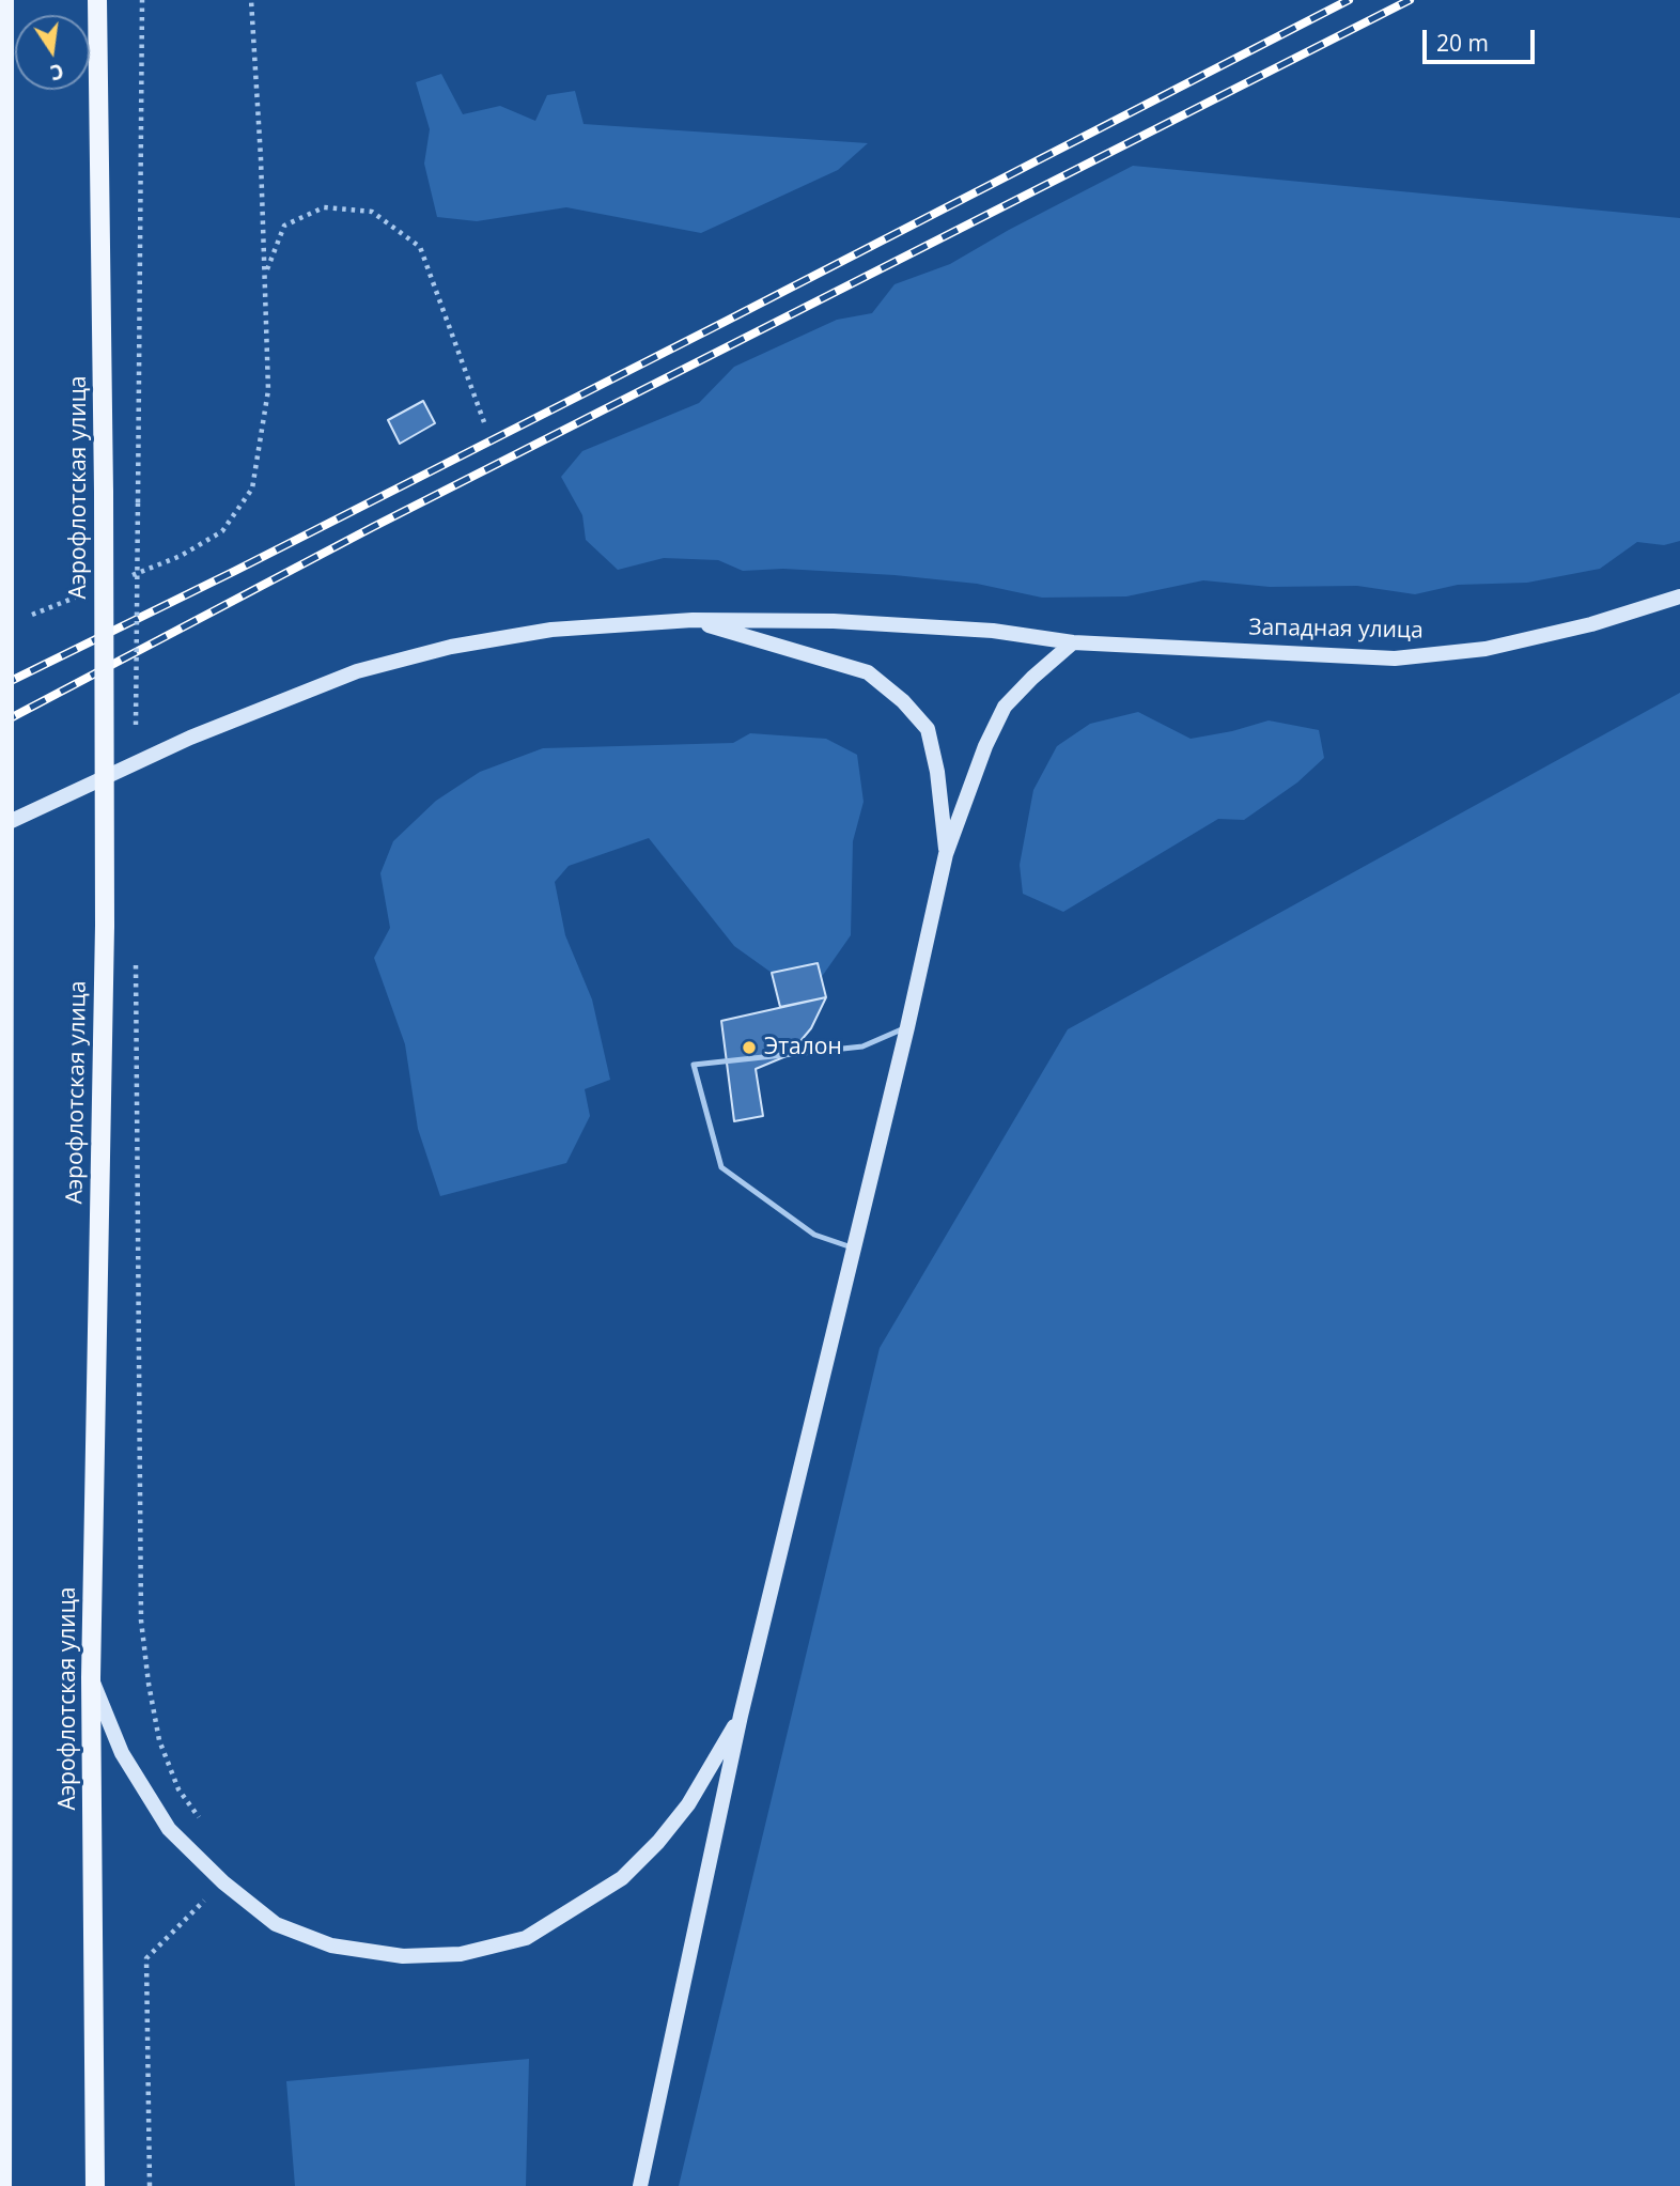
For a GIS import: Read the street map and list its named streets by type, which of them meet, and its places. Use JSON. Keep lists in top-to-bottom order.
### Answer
{
  "streets": {
    "main road": ["Аэрофлотская улица"],
    "street": ["Западная улица"]
  },
  "places": ["Эталон"],
  "scale_bar": "20 m",
  "north": "bottom"
}
